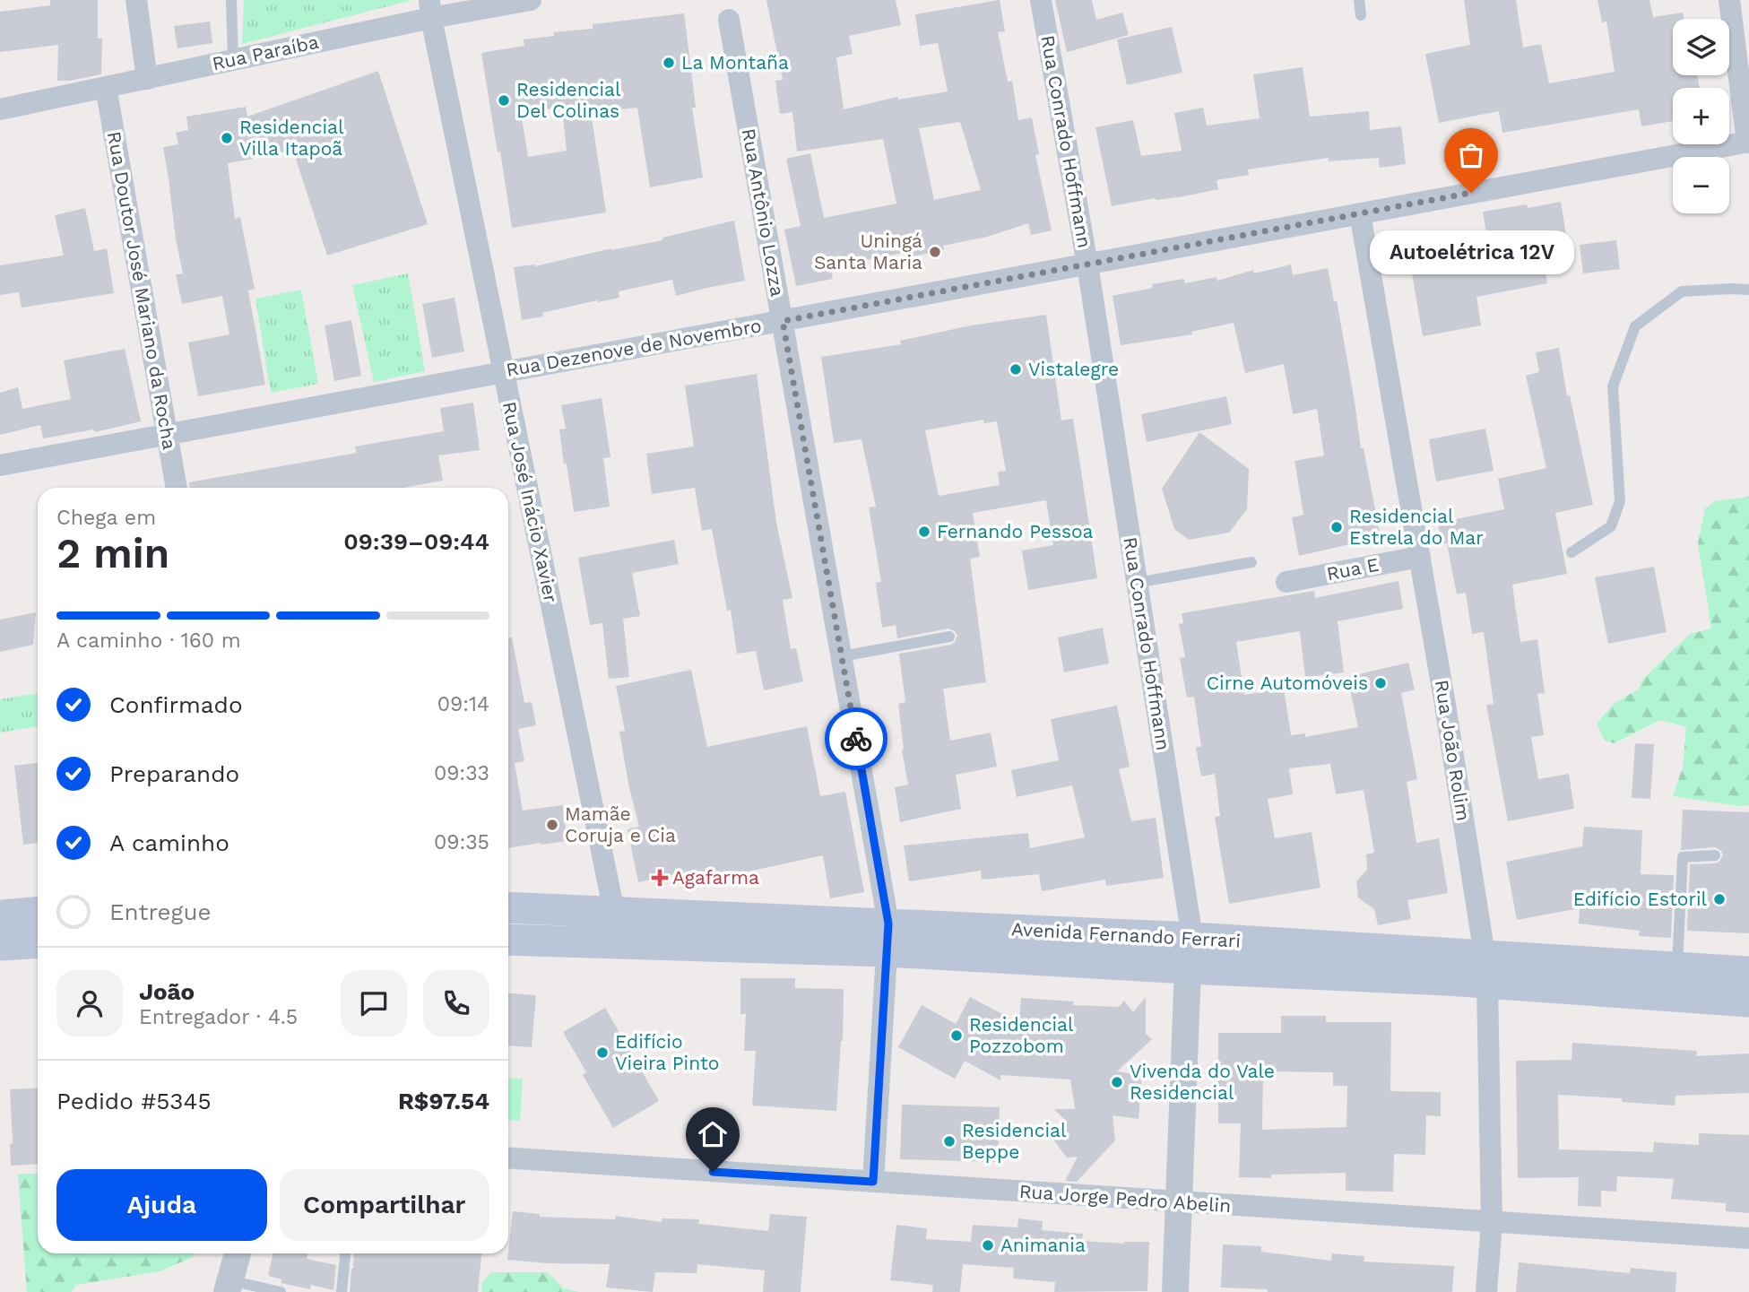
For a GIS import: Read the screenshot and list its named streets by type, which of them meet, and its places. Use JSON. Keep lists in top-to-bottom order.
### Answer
{
  "streets": {
    "main road": ["Avenida Fernando Ferrari"],
    "street": [
      "Rua Paraíba",
      "Rua Conrado Hoffmann",
      "Rua Antônio Lozza",
      "Rua Doutor José Mariano da Rocha",
      "Rua Dezenove de Novembro",
      "Rua José Inácio Xavier",
      "Rua E",
      "Rua João Rolim",
      "Rua Jorge Pedro Abelin"
    ]
  },
  "crossings": [
    ["Rua Paraíba", "Rua Doutor José Mariano da Rocha"],
    ["Rua Paraíba", "Rua José Inácio Xavier"],
    ["Rua Conrado Hoffmann", "Rua Dezenove de Novembro"],
    ["Rua Conrado Hoffmann", "Avenida Fernando Ferrari"],
    ["Rua Conrado Hoffmann", "Rua Jorge Pedro Abelin"],
    ["Rua Antônio Lozza", "Rua Dezenove de Novembro"],
    ["Rua Antônio Lozza", "Avenida Fernando Ferrari"],
    ["Rua Antônio Lozza", "Rua Jorge Pedro Abelin"],
    ["Rua Doutor José Mariano da Rocha", "Rua Dezenove de Novembro"],
    ["Rua Dezenove de Novembro", "Rua José Inácio Xavier"],
    ["Rua Dezenove de Novembro", "Rua João Rolim"],
    ["Rua José Inácio Xavier", "Avenida Fernando Ferrari"],
    ["Rua E", "Rua João Rolim"],
    ["Rua João Rolim", "Avenida Fernando Ferrari"],
    ["Rua João Rolim", "Rua Jorge Pedro Abelin"]
  ],
  "places": {
    "other": [
      "La Montaña",
      "Residencial Del Colinas",
      "Residencial Villa Itapoã",
      "Autoelétrica 12V",
      "Uningá Santa Maria",
      "Vistalegre",
      "Residencial Estrela do Mar",
      "Fernando Pessoa",
      "Cirne Automóveis",
      "Mamãe Coruja e Cia",
      "Edifício Estoril",
      "Residencial Pozzobom",
      "Edifício Vieira Pinto",
      "Vivenda do Vale Residencial",
      "Residencial Beppe",
      "Animania"
    ],
    "health": ["Agafarma"]
  },
  "page": {
    "map_buttons": ["+", "−"],
    "bubble": "Autoelétrica 12V",
    "heading": ["2 min", "Chega em", "09:39–09:44"],
    "panel": [
      "João",
      "Entregador · 4.5",
      "Pedido #5345",
      "R$97.54"
    ],
    "bar": "A caminho · 160 m",
    "list": [
      ["Confirmado", "09:14"],
      ["Preparando", "09:33"],
      ["A caminho", "09:35"],
      "Entregue"
    ],
    "buttons": ["Ajuda", "Compartilhar"]
  }
}
